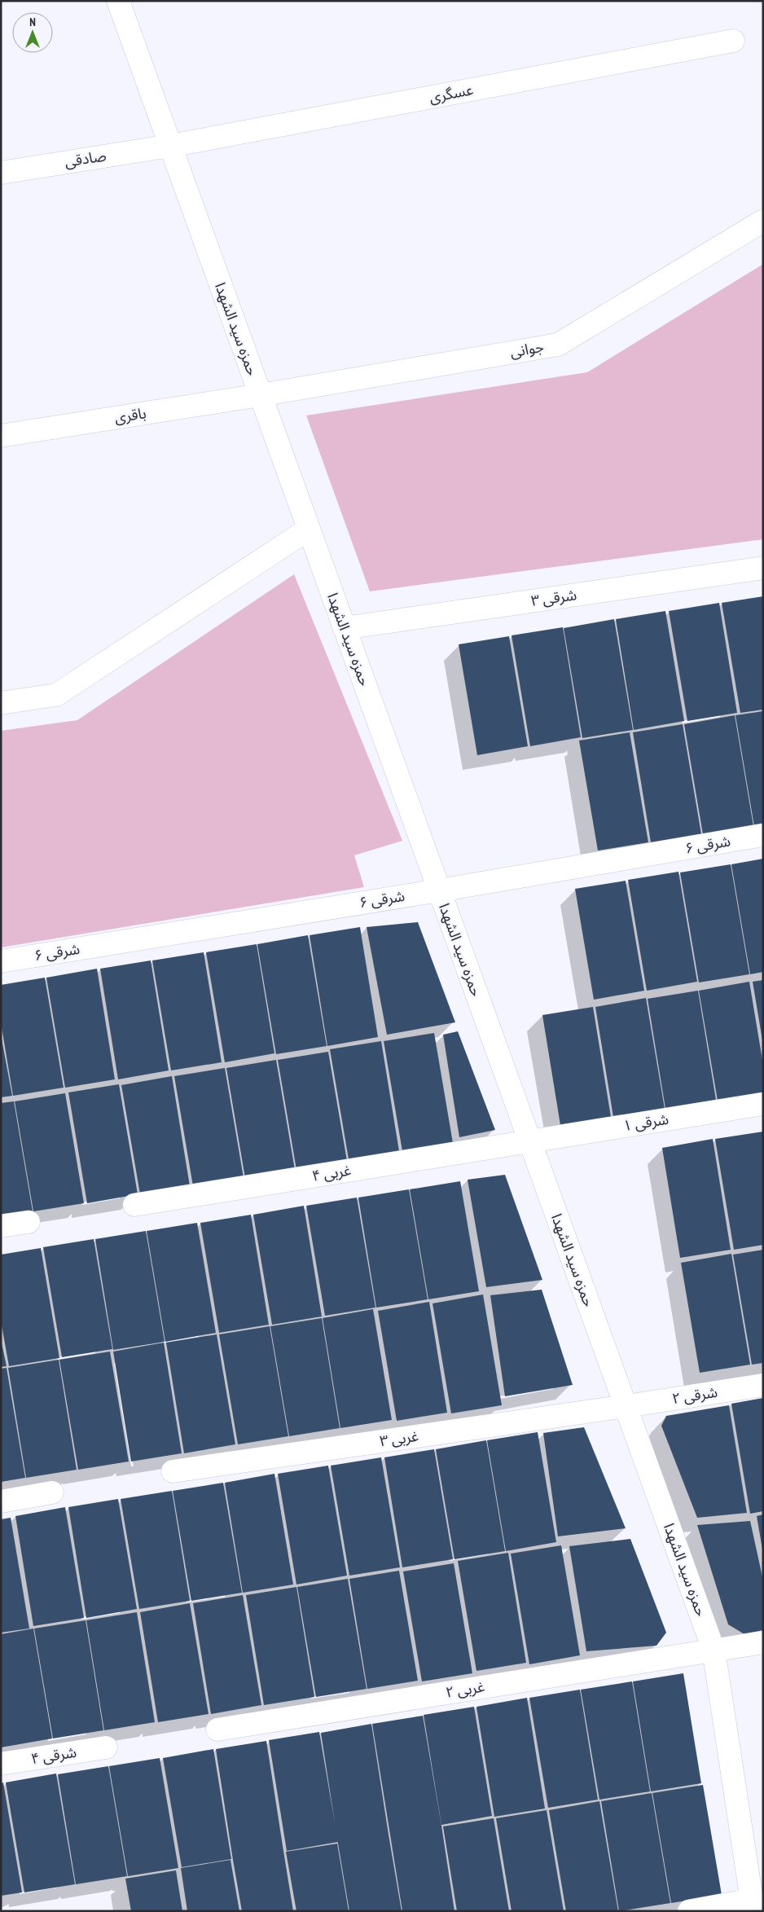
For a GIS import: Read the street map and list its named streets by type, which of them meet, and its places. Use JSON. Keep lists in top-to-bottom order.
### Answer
{
  "streets": {
    "street": [
      "عسگری",
      "صادقی",
      "حمزه سید الشهدا",
      "جوانی",
      "باقری",
      "۳ شرقی",
      "۶ شرقی",
      "۱ شرقی",
      "۴ غربی",
      "۲ شرقی",
      "۳ غربی",
      "۲ غربی",
      "۴ شرقی"
    ]
  },
  "crossings": [
    ["عسگری", "صادقی"],
    ["عسگری", "حمزه سید الشهدا"],
    ["صادقی", "حمزه سید الشهدا"],
    ["حمزه سید الشهدا", "جوانی"],
    ["حمزه سید الشهدا", "باقری"],
    ["حمزه سید الشهدا", "۳ شرقی"],
    ["حمزه سید الشهدا", "۶ شرقی"],
    ["حمزه سید الشهدا", "۱ شرقی"],
    ["حمزه سید الشهدا", "۴ غربی"],
    ["حمزه سید الشهدا", "۲ شرقی"],
    ["حمزه سید الشهدا", "۳ غربی"],
    ["حمزه سید الشهدا", "۲ غربی"],
    ["جوانی", "باقری"],
    ["۱ شرقی", "۴ غربی"],
    ["۲ شرقی", "۳ غربی"]
  ],
  "north": "top"
}
